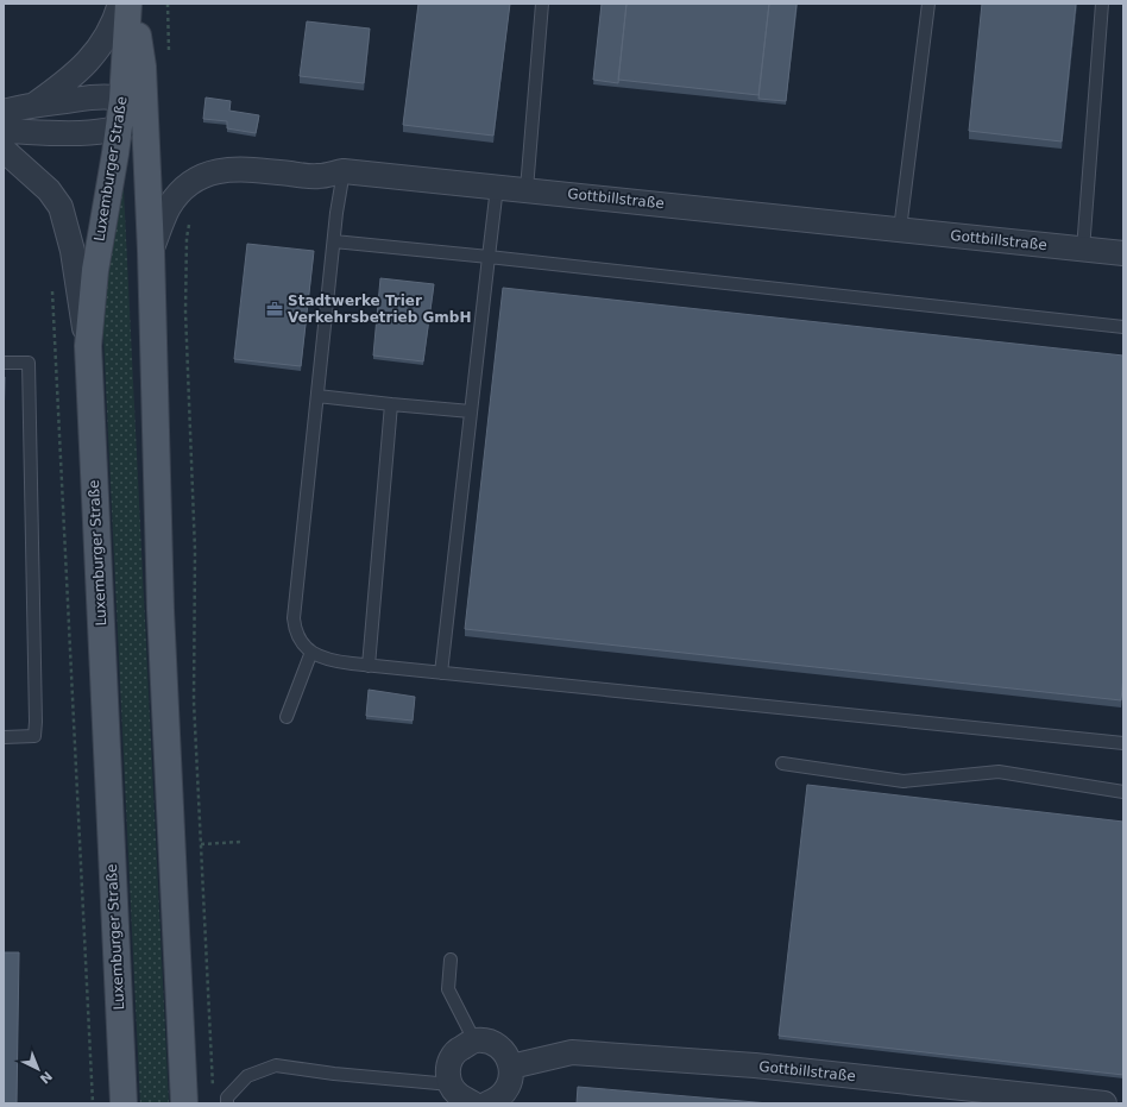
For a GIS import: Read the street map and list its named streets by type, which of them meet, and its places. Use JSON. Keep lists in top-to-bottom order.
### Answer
{
  "streets": {
    "main road": ["Luxemburger Straße"],
    "street": ["Gottbillstraße"]
  },
  "crossings": [
    ["Luxemburger Straße", "Gottbillstraße"]
  ],
  "places": {
    "office": ["Stadtwerke Trier Verkehrsbetrieb GmbH"]
  },
  "north": "bottom right"
}
